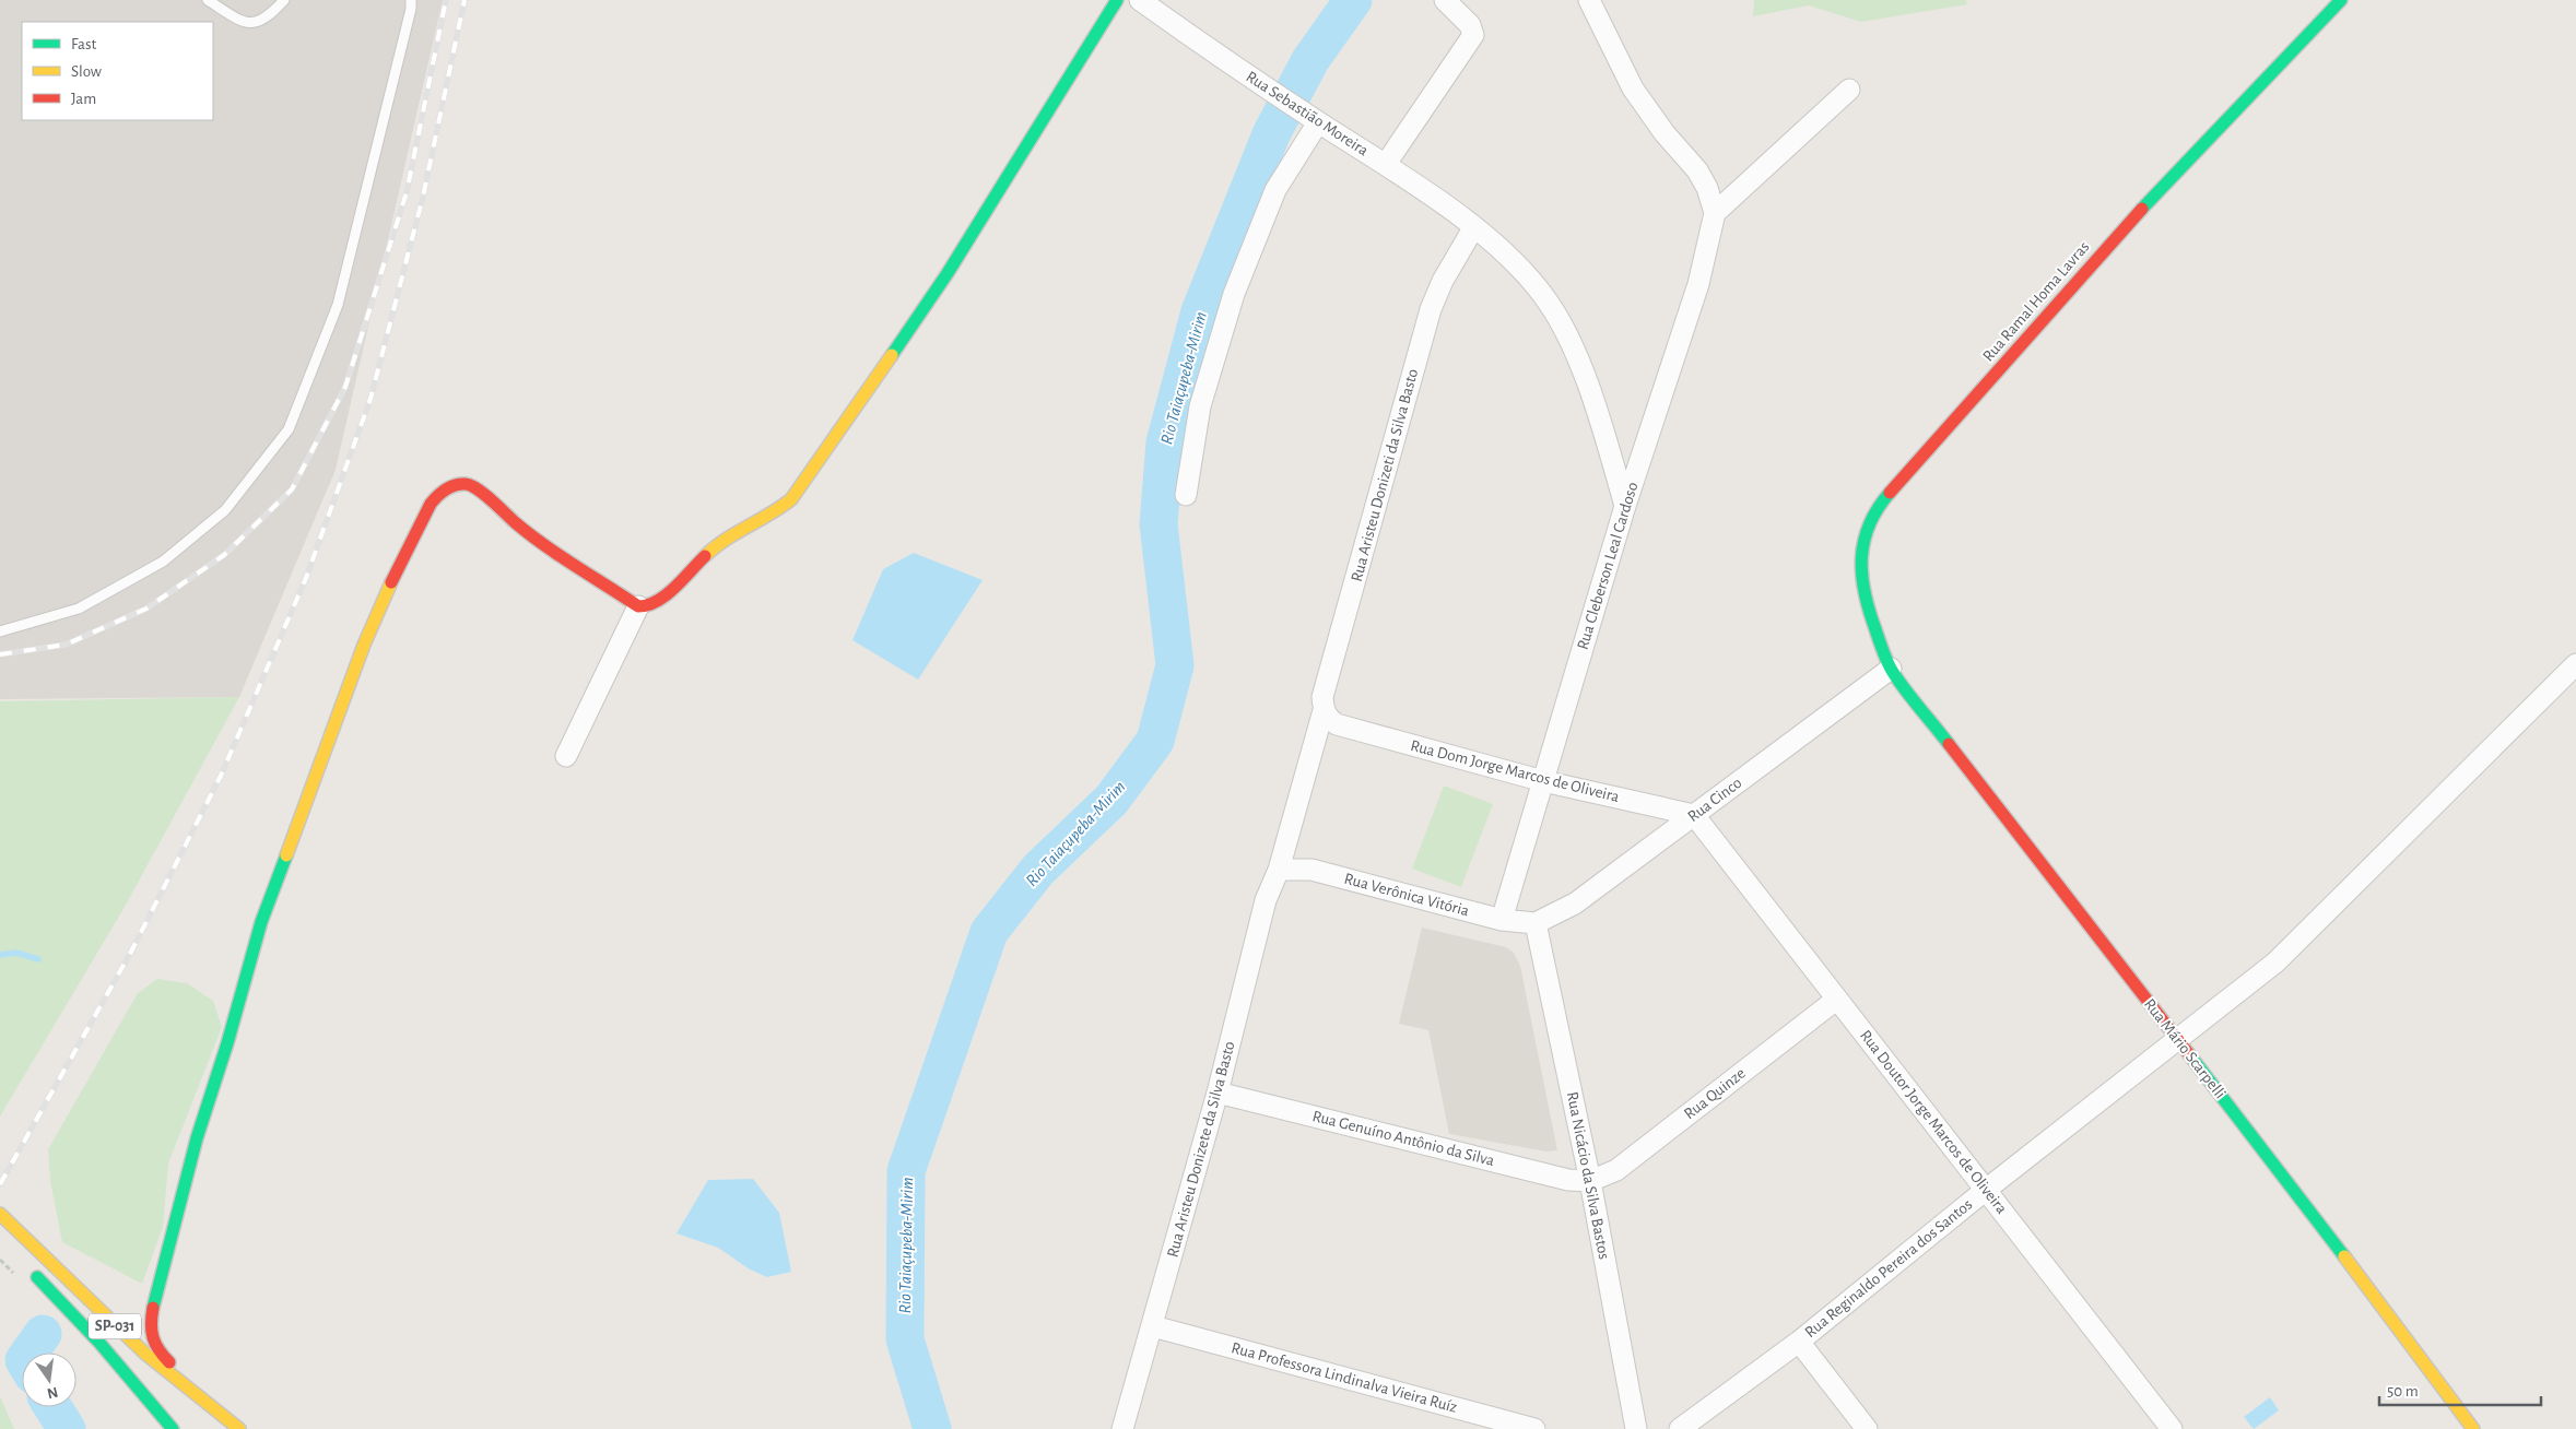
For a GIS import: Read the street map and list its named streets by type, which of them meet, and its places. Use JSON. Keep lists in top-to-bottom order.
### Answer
{
  "streets": {
    "main road": ["Rua Ramal Homa Lavras", "Rua Mário Scarpelli", "SP-031"],
    "street": [
      "Rua Sebastião Moreira",
      "Rua Aristeu Donizeti da Silva Basto",
      "Rua Cleberson Leal Cardoso",
      "Rua Dom Jorge Marcos de Oliveira",
      "Rua Cinco",
      "Rua Verônica Vitória",
      "Rua Quinze",
      "Rua Doutor Jorge Marcos de Oliveira",
      "Rua Genuíno Antônio da Silva",
      "Rua Aristeu Donizete da Silva Basto",
      "Rua Nicácio da Silva Bastos",
      "Rua Reginaldo Pereira dos Santos",
      "Rua Professora Lindinalva Vieira Ruíz"
    ]
  },
  "crossings": [
    ["Rua Sebastião Moreira", "Rua Aristeu Donizeti da Silva Basto"],
    ["Rua Sebastião Moreira", "Rua Cleberson Leal Cardoso"],
    ["Rua Ramal Homa Lavras", "Rua Cinco"],
    ["Rua Ramal Homa Lavras", "Rua Mário Scarpelli"],
    ["Rua Aristeu Donizeti da Silva Basto", "Rua Dom Jorge Marcos de Oliveira"],
    ["Rua Aristeu Donizeti da Silva Basto", "Rua Verônica Vitória"],
    ["Rua Aristeu Donizeti da Silva Basto", "Rua Aristeu Donizete da Silva Basto"],
    ["Rua Cleberson Leal Cardoso", "Rua Dom Jorge Marcos de Oliveira"],
    ["Rua Cleberson Leal Cardoso", "Rua Verônica Vitória"],
    ["Rua Dom Jorge Marcos de Oliveira", "Rua Cinco"],
    ["Rua Dom Jorge Marcos de Oliveira", "Rua Doutor Jorge Marcos de Oliveira"],
    ["Rua Cinco", "Rua Verônica Vitória"],
    ["Rua Cinco", "Rua Mário Scarpelli"],
    ["Rua Cinco", "Rua Doutor Jorge Marcos de Oliveira"],
    ["Rua Cinco", "Rua Nicácio da Silva Bastos"],
    ["Rua Verônica Vitória", "Rua Aristeu Donizete da Silva Basto"],
    ["Rua Verônica Vitória", "Rua Nicácio da Silva Bastos"],
    ["Rua Mário Scarpelli", "Rua Reginaldo Pereira dos Santos"],
    ["Rua Quinze", "Rua Doutor Jorge Marcos de Oliveira"],
    ["Rua Quinze", "Rua Genuíno Antônio da Silva"],
    ["Rua Quinze", "Rua Nicácio da Silva Bastos"],
    ["Rua Doutor Jorge Marcos de Oliveira", "Rua Reginaldo Pereira dos Santos"],
    ["Rua Genuíno Antônio da Silva", "Rua Aristeu Donizete da Silva Basto"],
    ["Rua Genuíno Antônio da Silva", "Rua Nicácio da Silva Bastos"],
    ["Rua Aristeu Donizete da Silva Basto", "Rua Professora Lindinalva Vieira Ruíz"]
  ],
  "water": ["Rio Taiaçupeba-Mirim"],
  "legend": ["Fast", "Slow", "Jam"],
  "scale_bar": "50 m",
  "north": "bottom"
}
